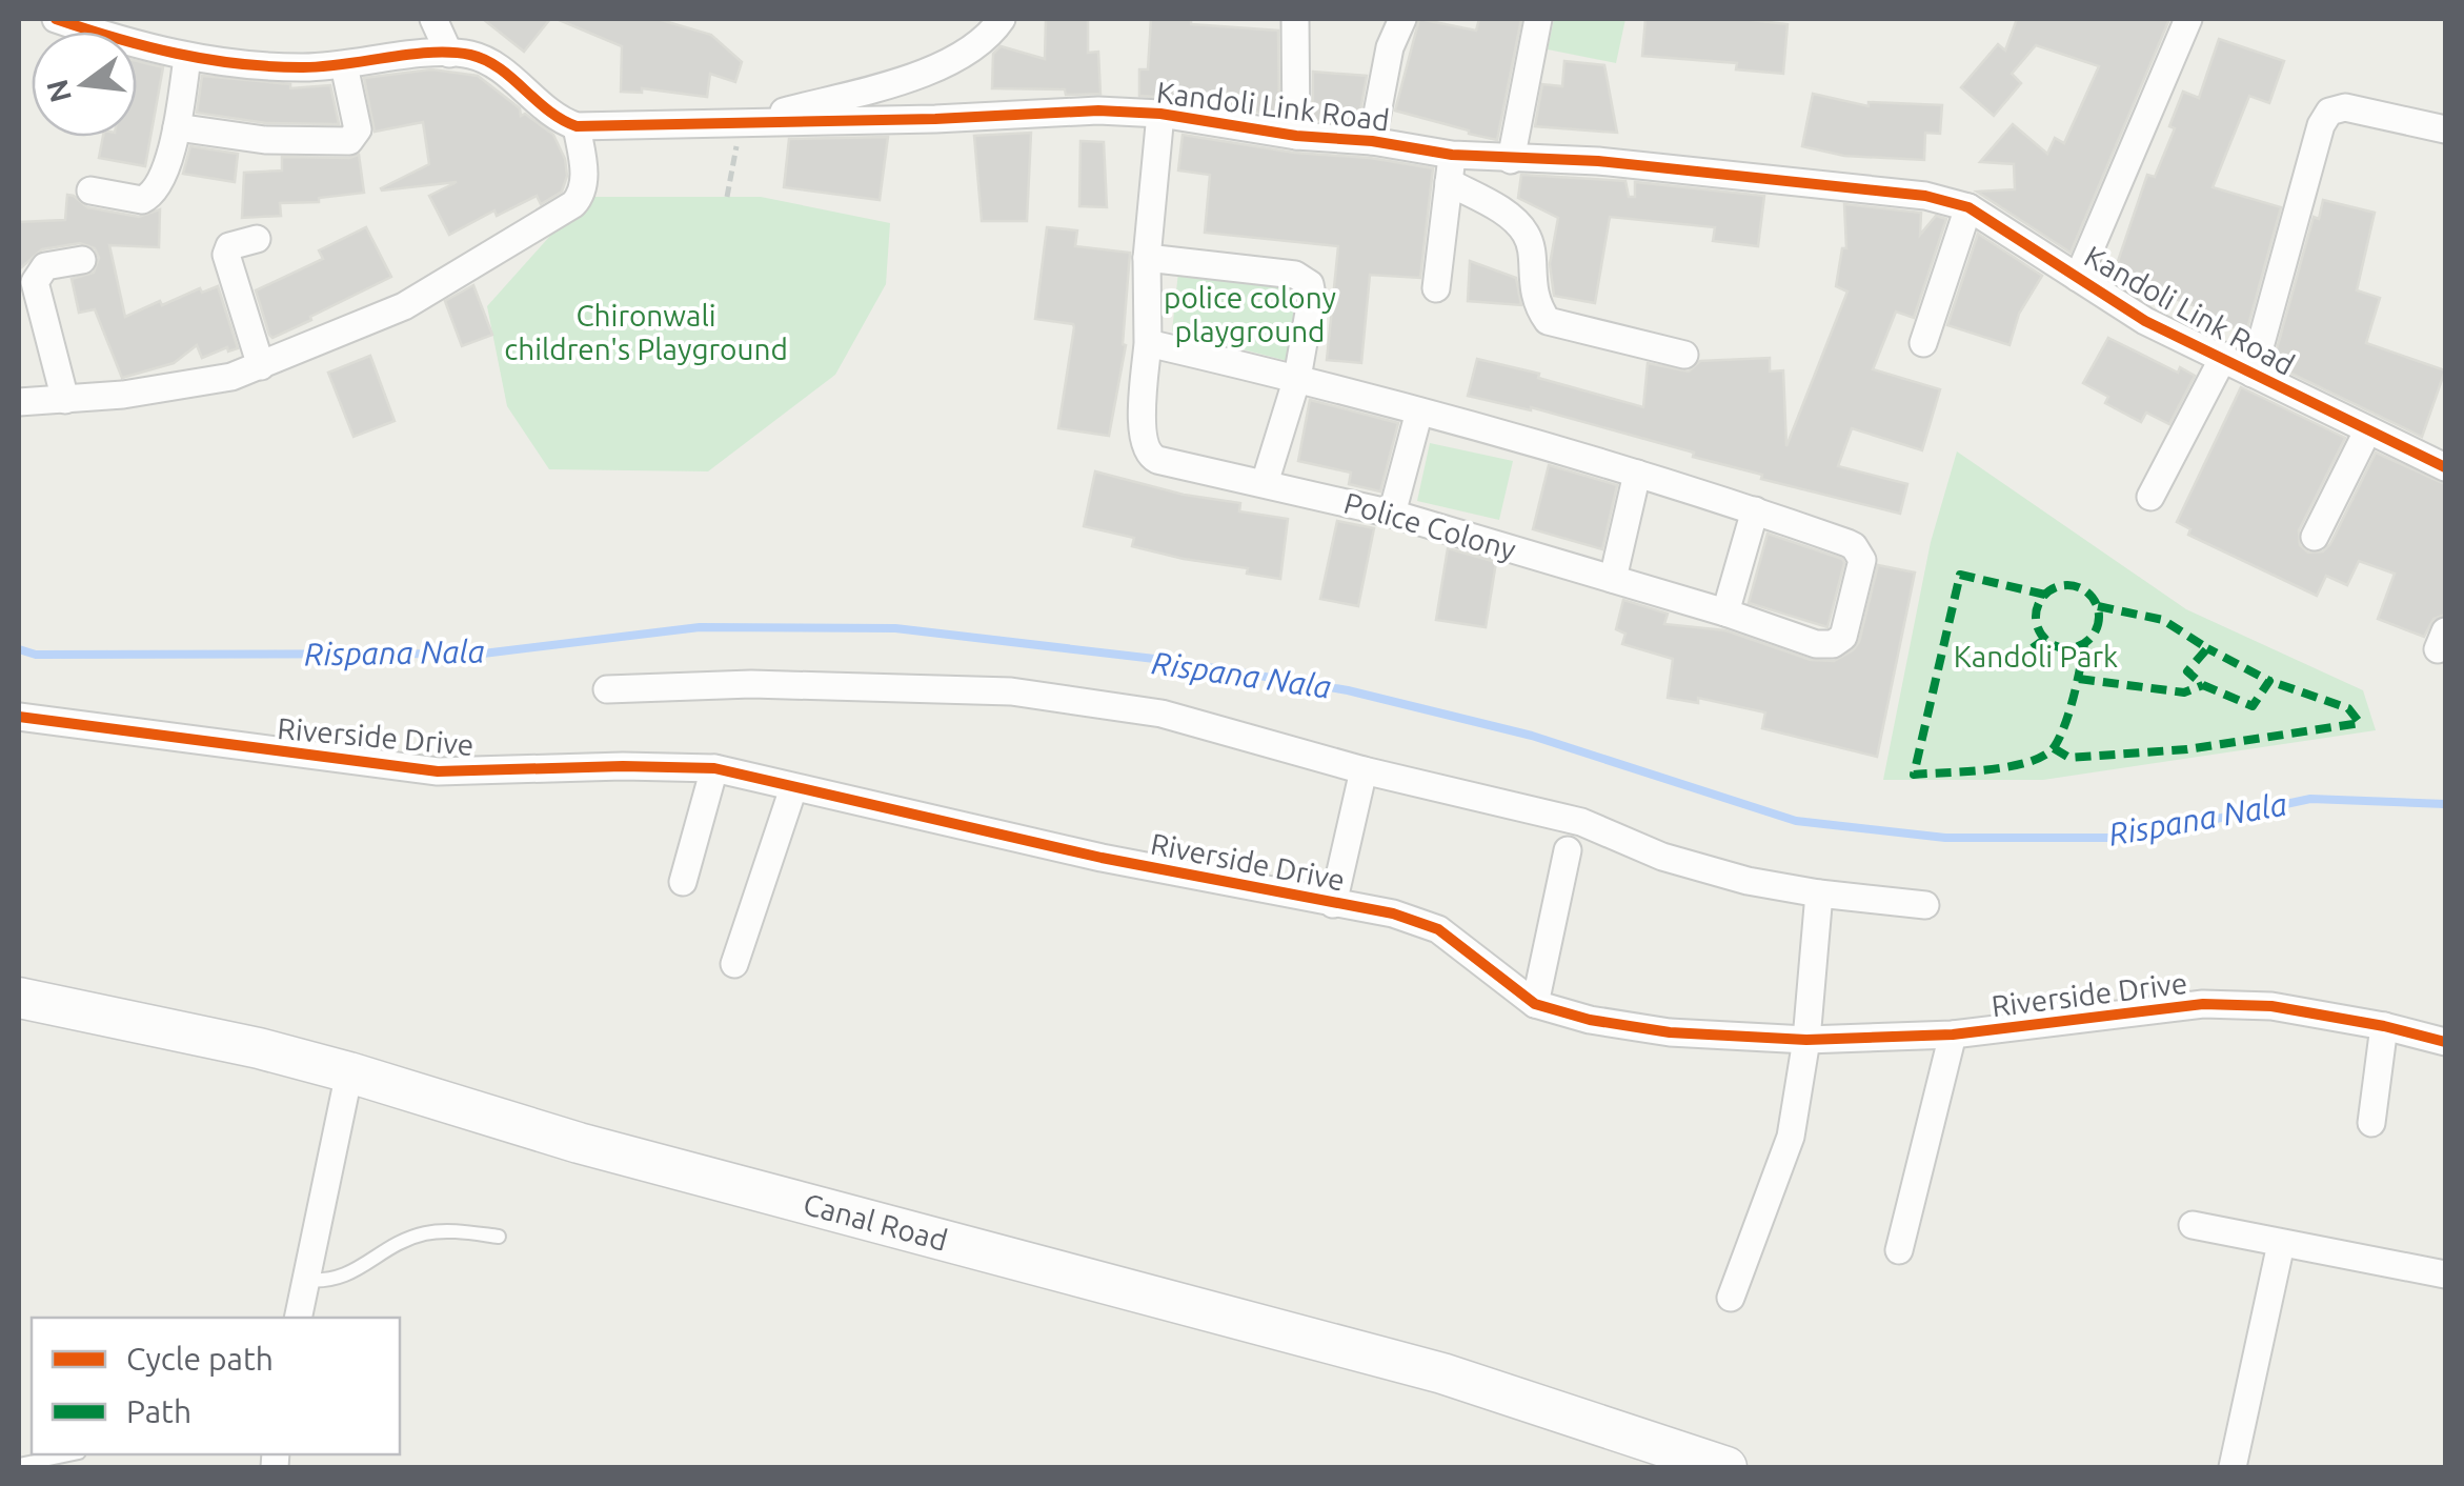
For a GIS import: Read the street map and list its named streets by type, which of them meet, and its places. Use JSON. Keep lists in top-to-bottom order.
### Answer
{
  "streets": {
    "street": [
      "Kandoli Link Road",
      "Police Colony",
      "Riverside Drive",
      "Canal Road"
    ]
  },
  "water": ["Rispana Nala"],
  "parks": ["police colony playground", "Chironwali children's Playground", "Kandoli Park"],
  "legend": ["Cycle path", "Path"],
  "north": "left"
}
